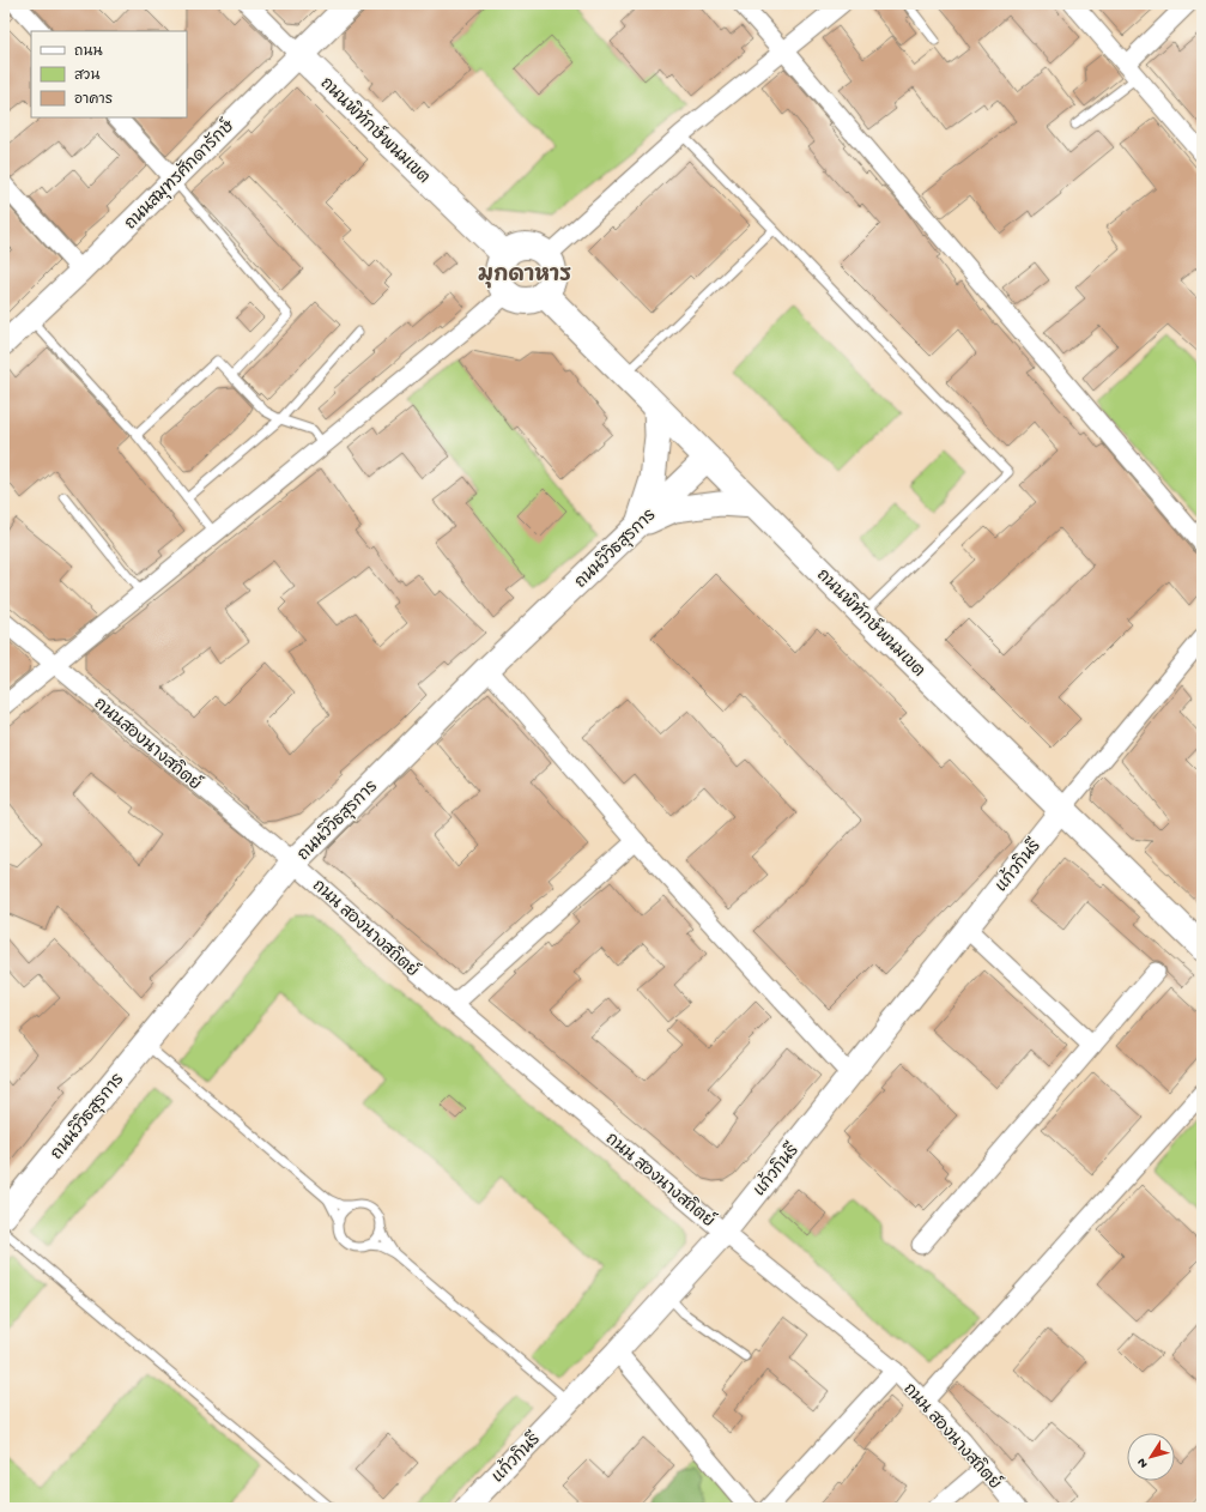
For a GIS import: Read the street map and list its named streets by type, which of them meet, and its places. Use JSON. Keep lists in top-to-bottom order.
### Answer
{
  "streets": {
    "main road": ["ถนนพิทักษ์พนมเขต", "ถนนสมุทรศักดารักษ์", "ถนนวิวิธสุรการ"],
    "street": ["ถนนสองนางสถิตย์", "แก้วกินรี", "ถนน สองนางสถิตย์"]
  },
  "crossings": [
    ["ถนนพิทักษ์พนมเขต", "ถนนสมุทรศักดารักษ์"],
    ["ถนนพิทักษ์พนมเขต", "ถนนวิวิธสุรการ"],
    ["ถนนพิทักษ์พนมเขต", "แก้วกินรี"],
    ["ถนนวิวิธสุรการ", "ถนนสองนางสถิตย์"],
    ["ถนนวิวิธสุรการ", "ถนน สองนางสถิตย์"],
    ["ถนนสองนางสถิตย์", "ถนน สองนางสถิตย์"],
    ["แก้วกินรี", "ถนน สองนางสถิตย์"]
  ],
  "districts": ["มุกดาหาร"],
  "legend": ["ถนน", "สวน", "อาคาร"],
  "north": "bottom left"
}
